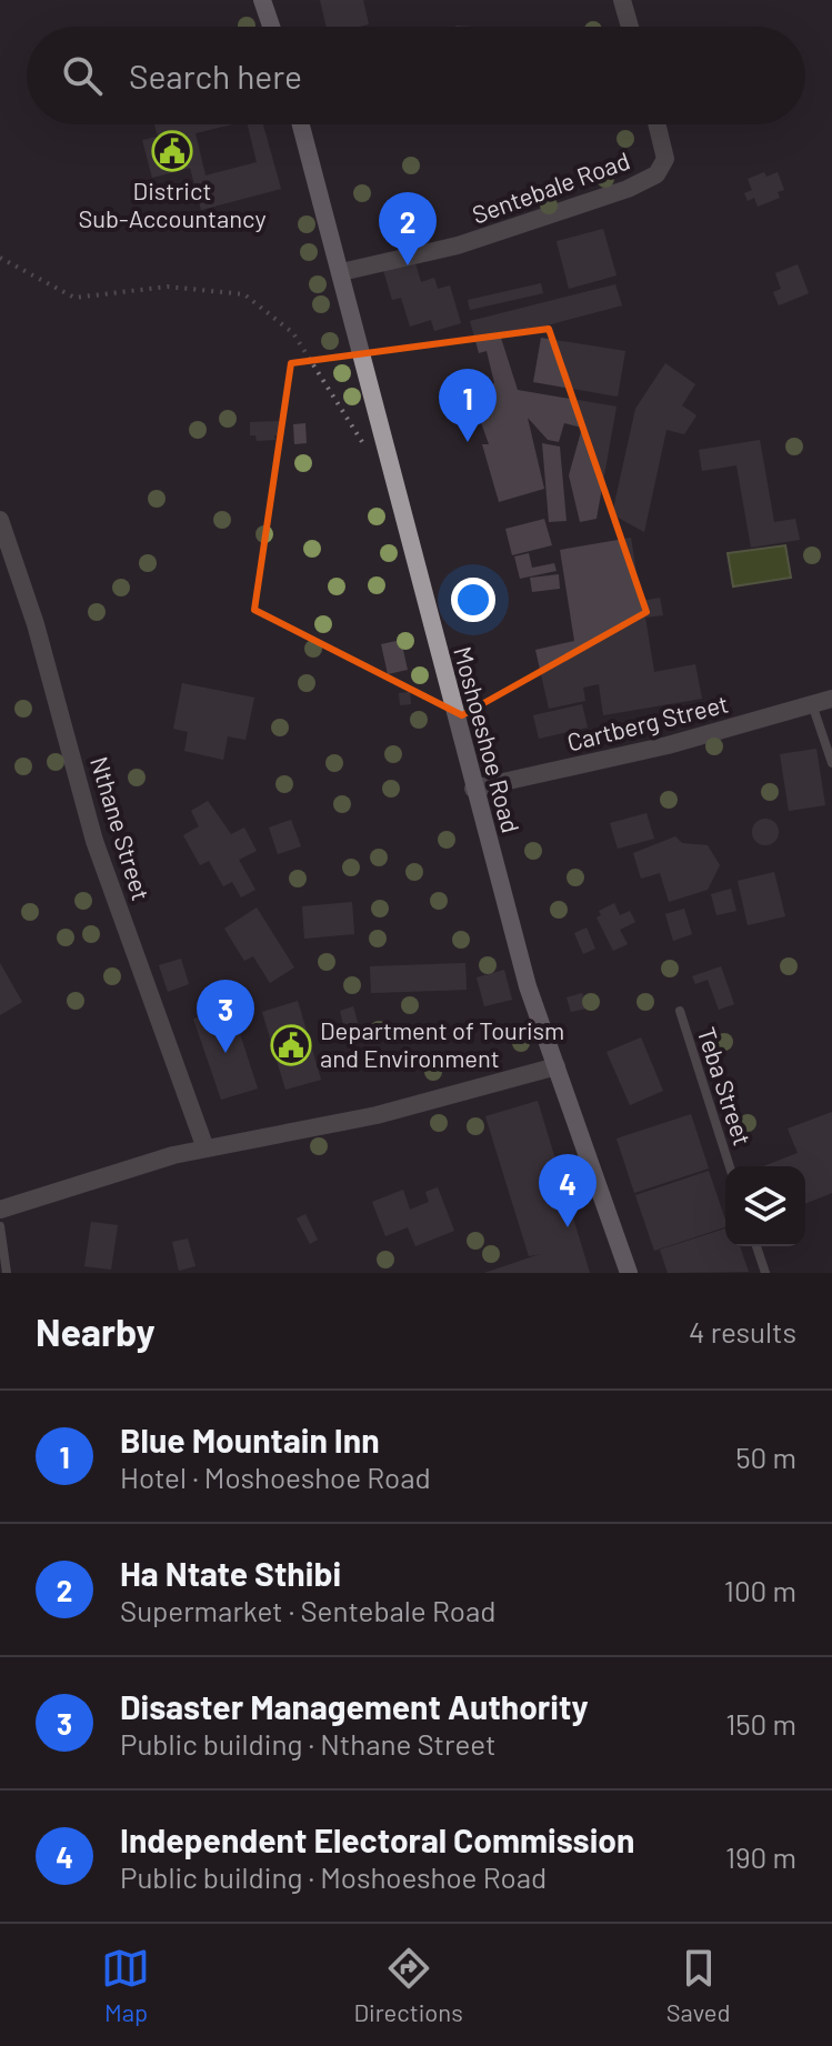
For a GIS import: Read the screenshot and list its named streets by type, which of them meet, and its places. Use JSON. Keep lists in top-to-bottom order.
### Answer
{
  "streets": {
    "street": [
      "Sentebale Road",
      "Cartberg Street",
      "Moshoeshoe Road",
      "Nthane Street"
    ],
    "lane": ["Teba Street"]
  },
  "crossings": [
    ["Sentebale Road", "Moshoeshoe Road"],
    ["Cartberg Street", "Moshoeshoe Road"]
  ],
  "places": {
    "public building": ["District Sub-Accountancy", "Department of Tourism and Environment"]
  },
  "page": {
    "search": "Search here",
    "pins": [
      "2",
      "1",
      "3",
      "4"
    ],
    "heading": ["Nearby", "4 results"],
    "list": [
      {
        "mark": "1",
        "name": "Blue Mountain Inn",
        "note": "Hotel · Moshoeshoe Road",
        "value": "50 m"
      },
      {
        "mark": "2",
        "name": "Ha Ntate Sthibi",
        "note": "Supermarket · Sentebale Road",
        "value": "100 m"
      },
      {
        "mark": "3",
        "name": "Disaster Management Authority",
        "note": "Public building · Nthane Street",
        "value": "150 m"
      },
      {
        "mark": "4",
        "name": "Independent Electoral Commission",
        "note": "Public building · Moshoeshoe Road",
        "value": "190 m"
      }
    ],
    "nav": ["Map", "Directions", "Saved"]
  }
}
